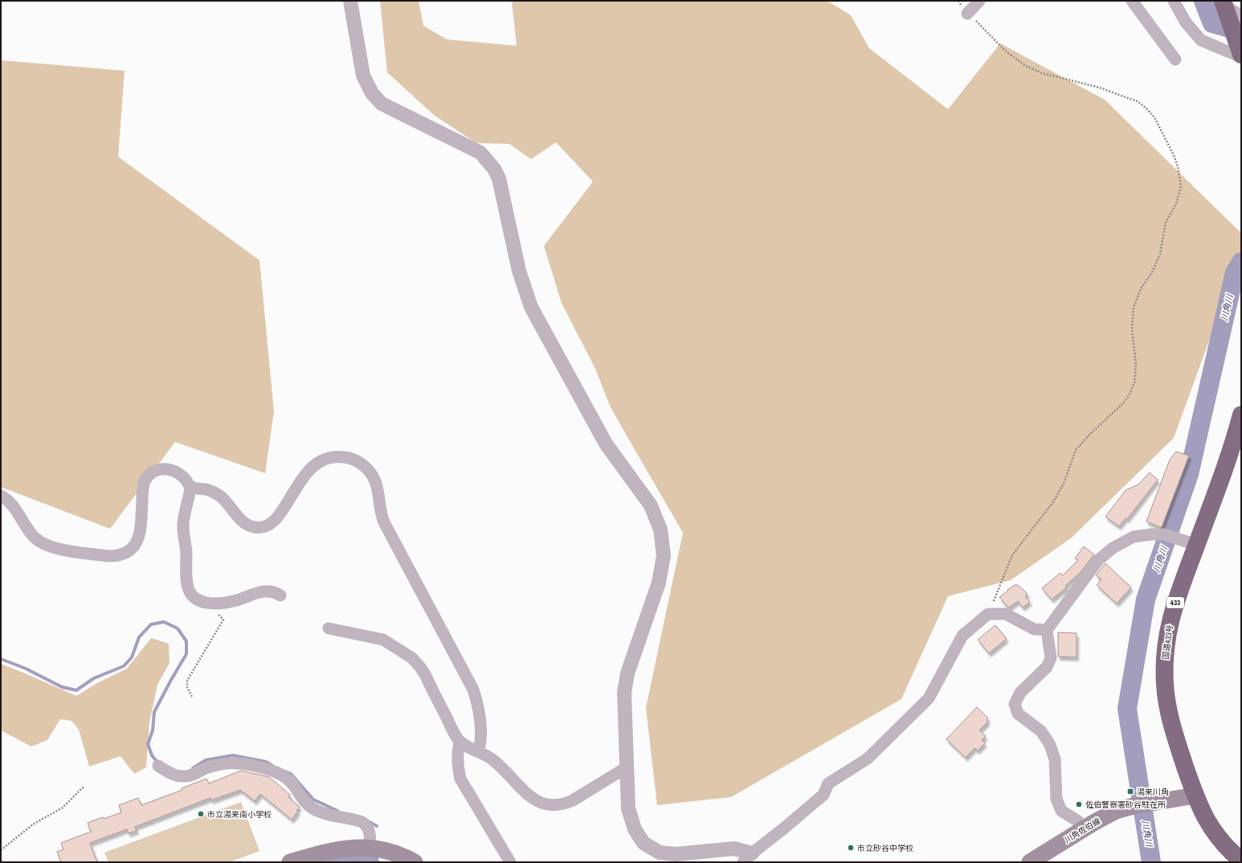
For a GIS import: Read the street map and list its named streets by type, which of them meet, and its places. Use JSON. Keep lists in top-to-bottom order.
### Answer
{
  "streets": {
    "highway": ["433", "国道433号"],
    "main road": ["川角佐伯線"]
  },
  "crossings": [
    ["国道433号", "川角佐伯線"]
  ],
  "water": ["川角川"],
  "places": {
    "transit": ["湯来川角"],
    "other": ["佐伯警察署砂谷駐在所", "市立湯来南小学校", "市立砂谷中学校"]
  }
}
